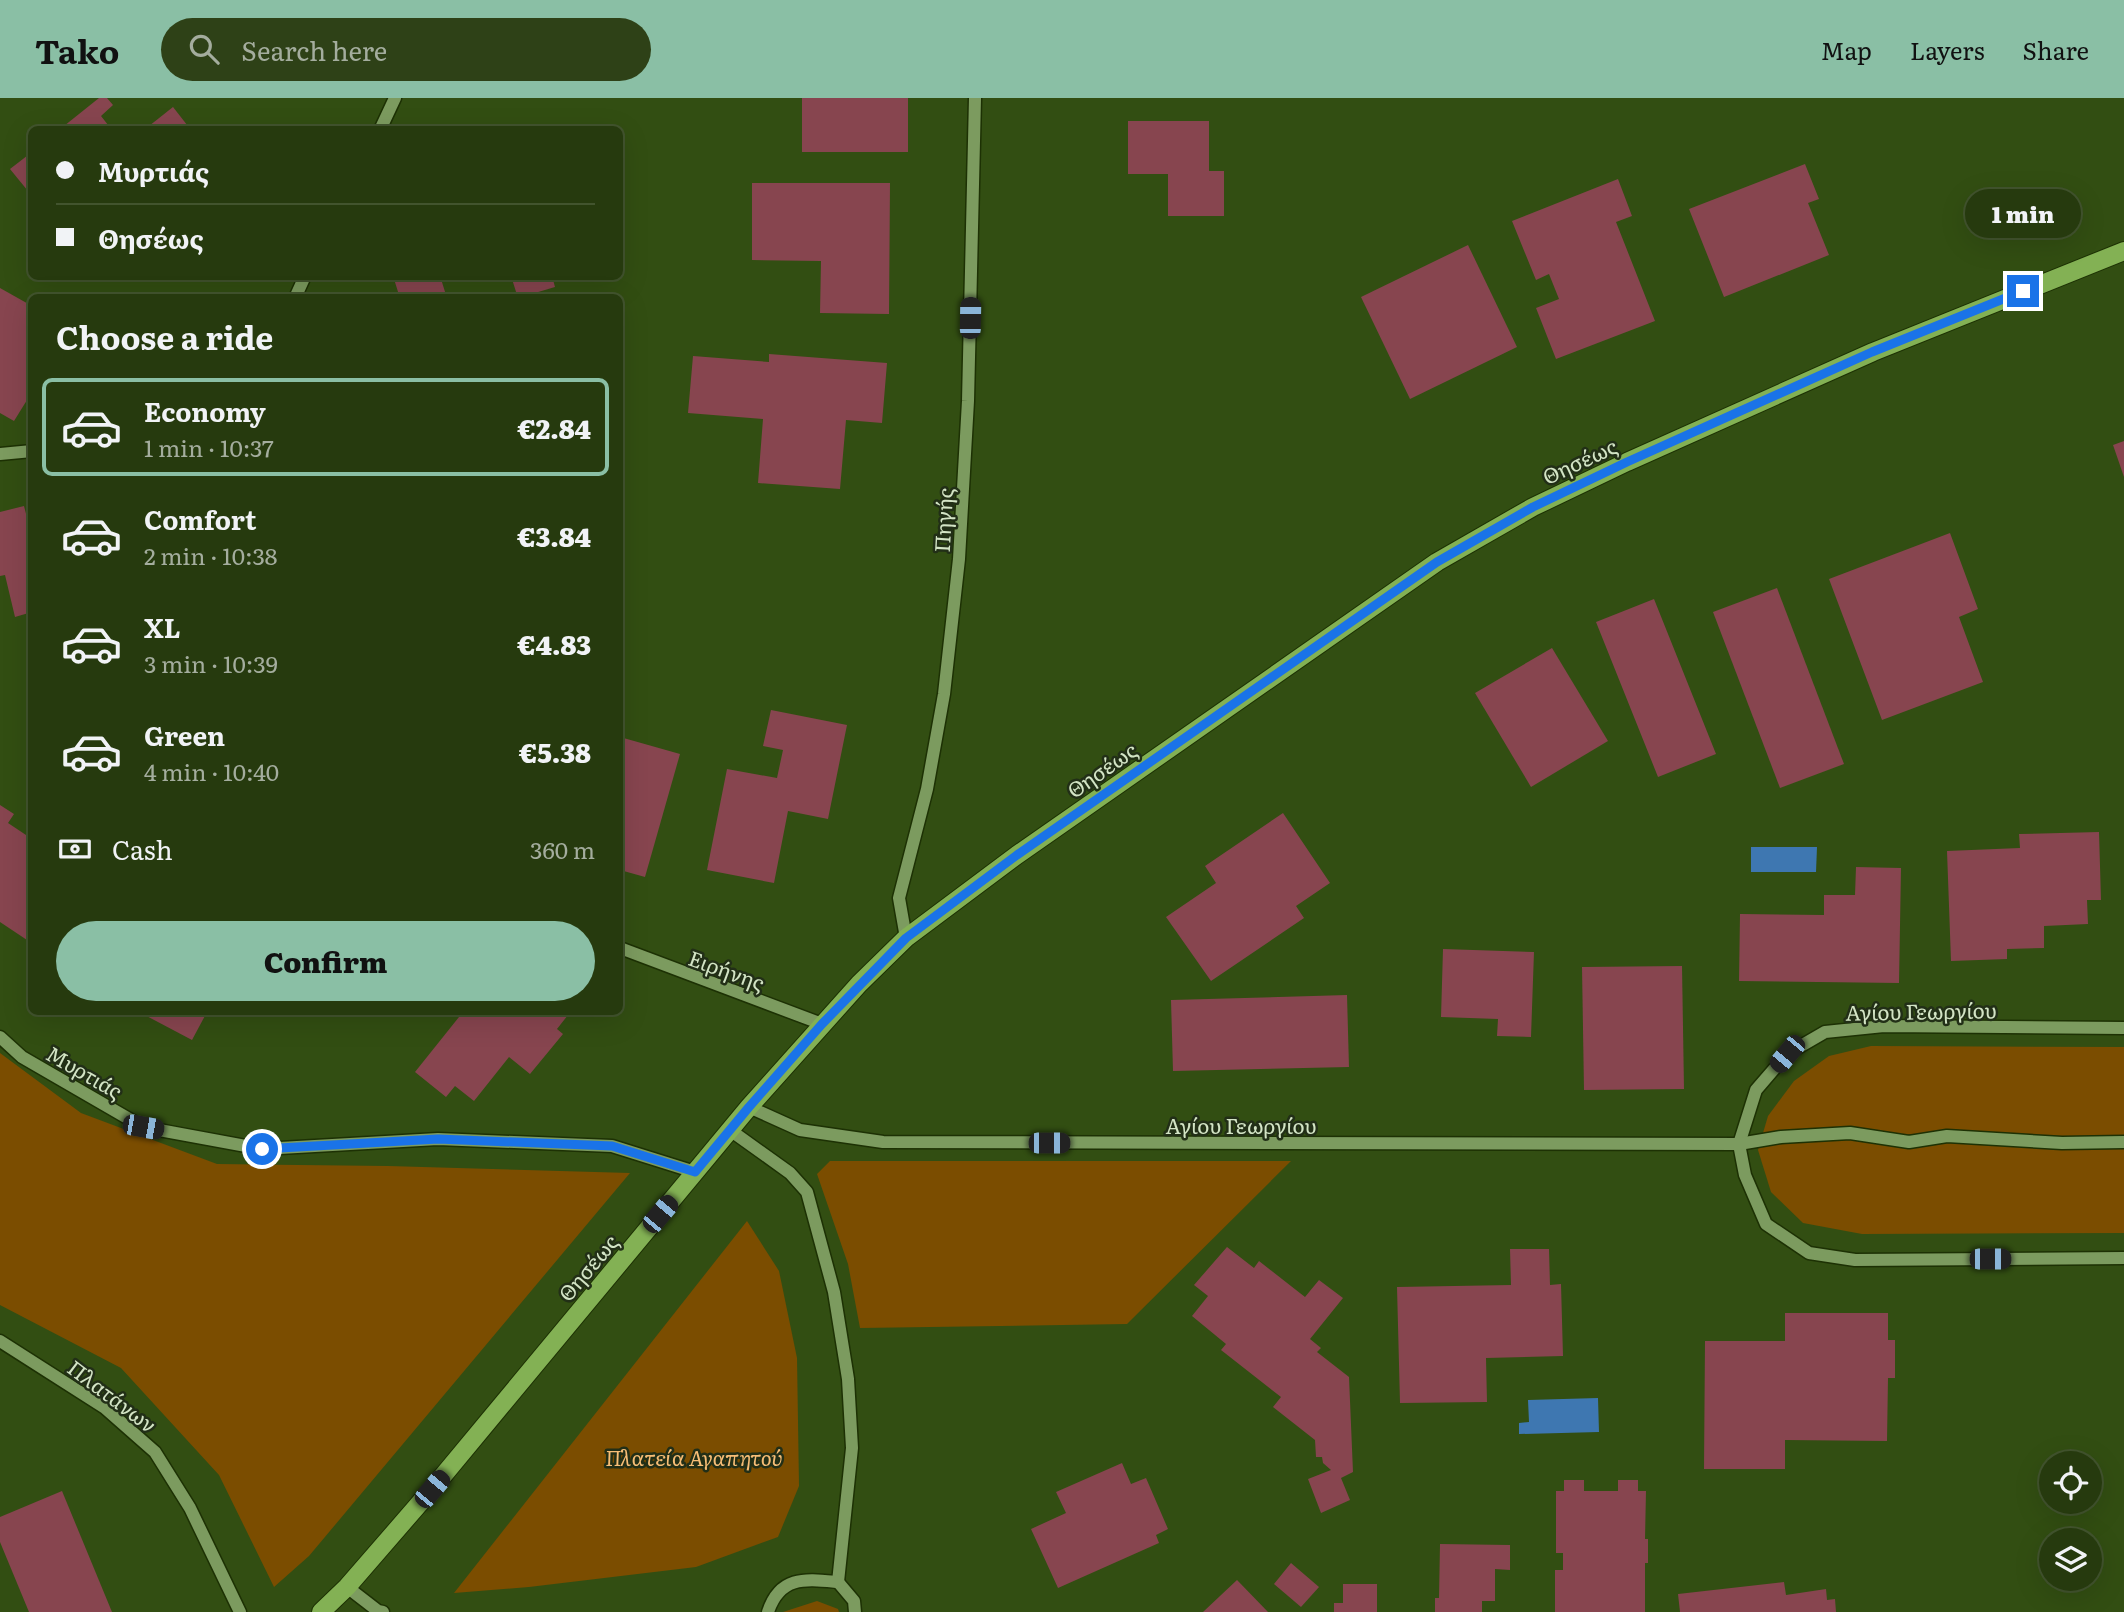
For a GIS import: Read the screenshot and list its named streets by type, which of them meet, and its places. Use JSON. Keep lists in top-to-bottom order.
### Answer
{
  "streets": {
    "main road": ["Θησέως"],
    "street": [
      "Πηγής",
      "Ειρήνης",
      "Αγίου Γεωργίου",
      "Μυρτιάς",
      "Πλατάνων"
    ]
  },
  "crossings": [
    ["Θησέως", "Πηγής"],
    ["Θησέως", "Ειρήνης"],
    ["Θησέως", "Αγίου Γεωργίου"],
    ["Θησέως", "Μυρτιάς"]
  ],
  "parks": ["Πλατεία Αγαπητού"],
  "page": {
    "header": "Tako",
    "search": "Search here",
    "nav": ["Map", "Layers", "Share"],
    "banner": ["Μυρτιάς", "Θησέως"],
    "bubble": "1 min",
    "heading": "Choose a ride",
    "list": [
      {
        "name": "Economy",
        "note": "1 min · 10:37",
        "value": "€2.84"
      },
      {
        "name": "Comfort",
        "note": "2 min · 10:38",
        "value": "€3.84"
      },
      {
        "name": "XL",
        "note": "3 min · 10:39",
        "value": "€4.83"
      },
      {
        "name": "Green",
        "note": "4 min · 10:40",
        "value": "€5.38"
      }
    ],
    "pay": ["Cash", "360 m"],
    "buttons": "Confirm"
  }
}
